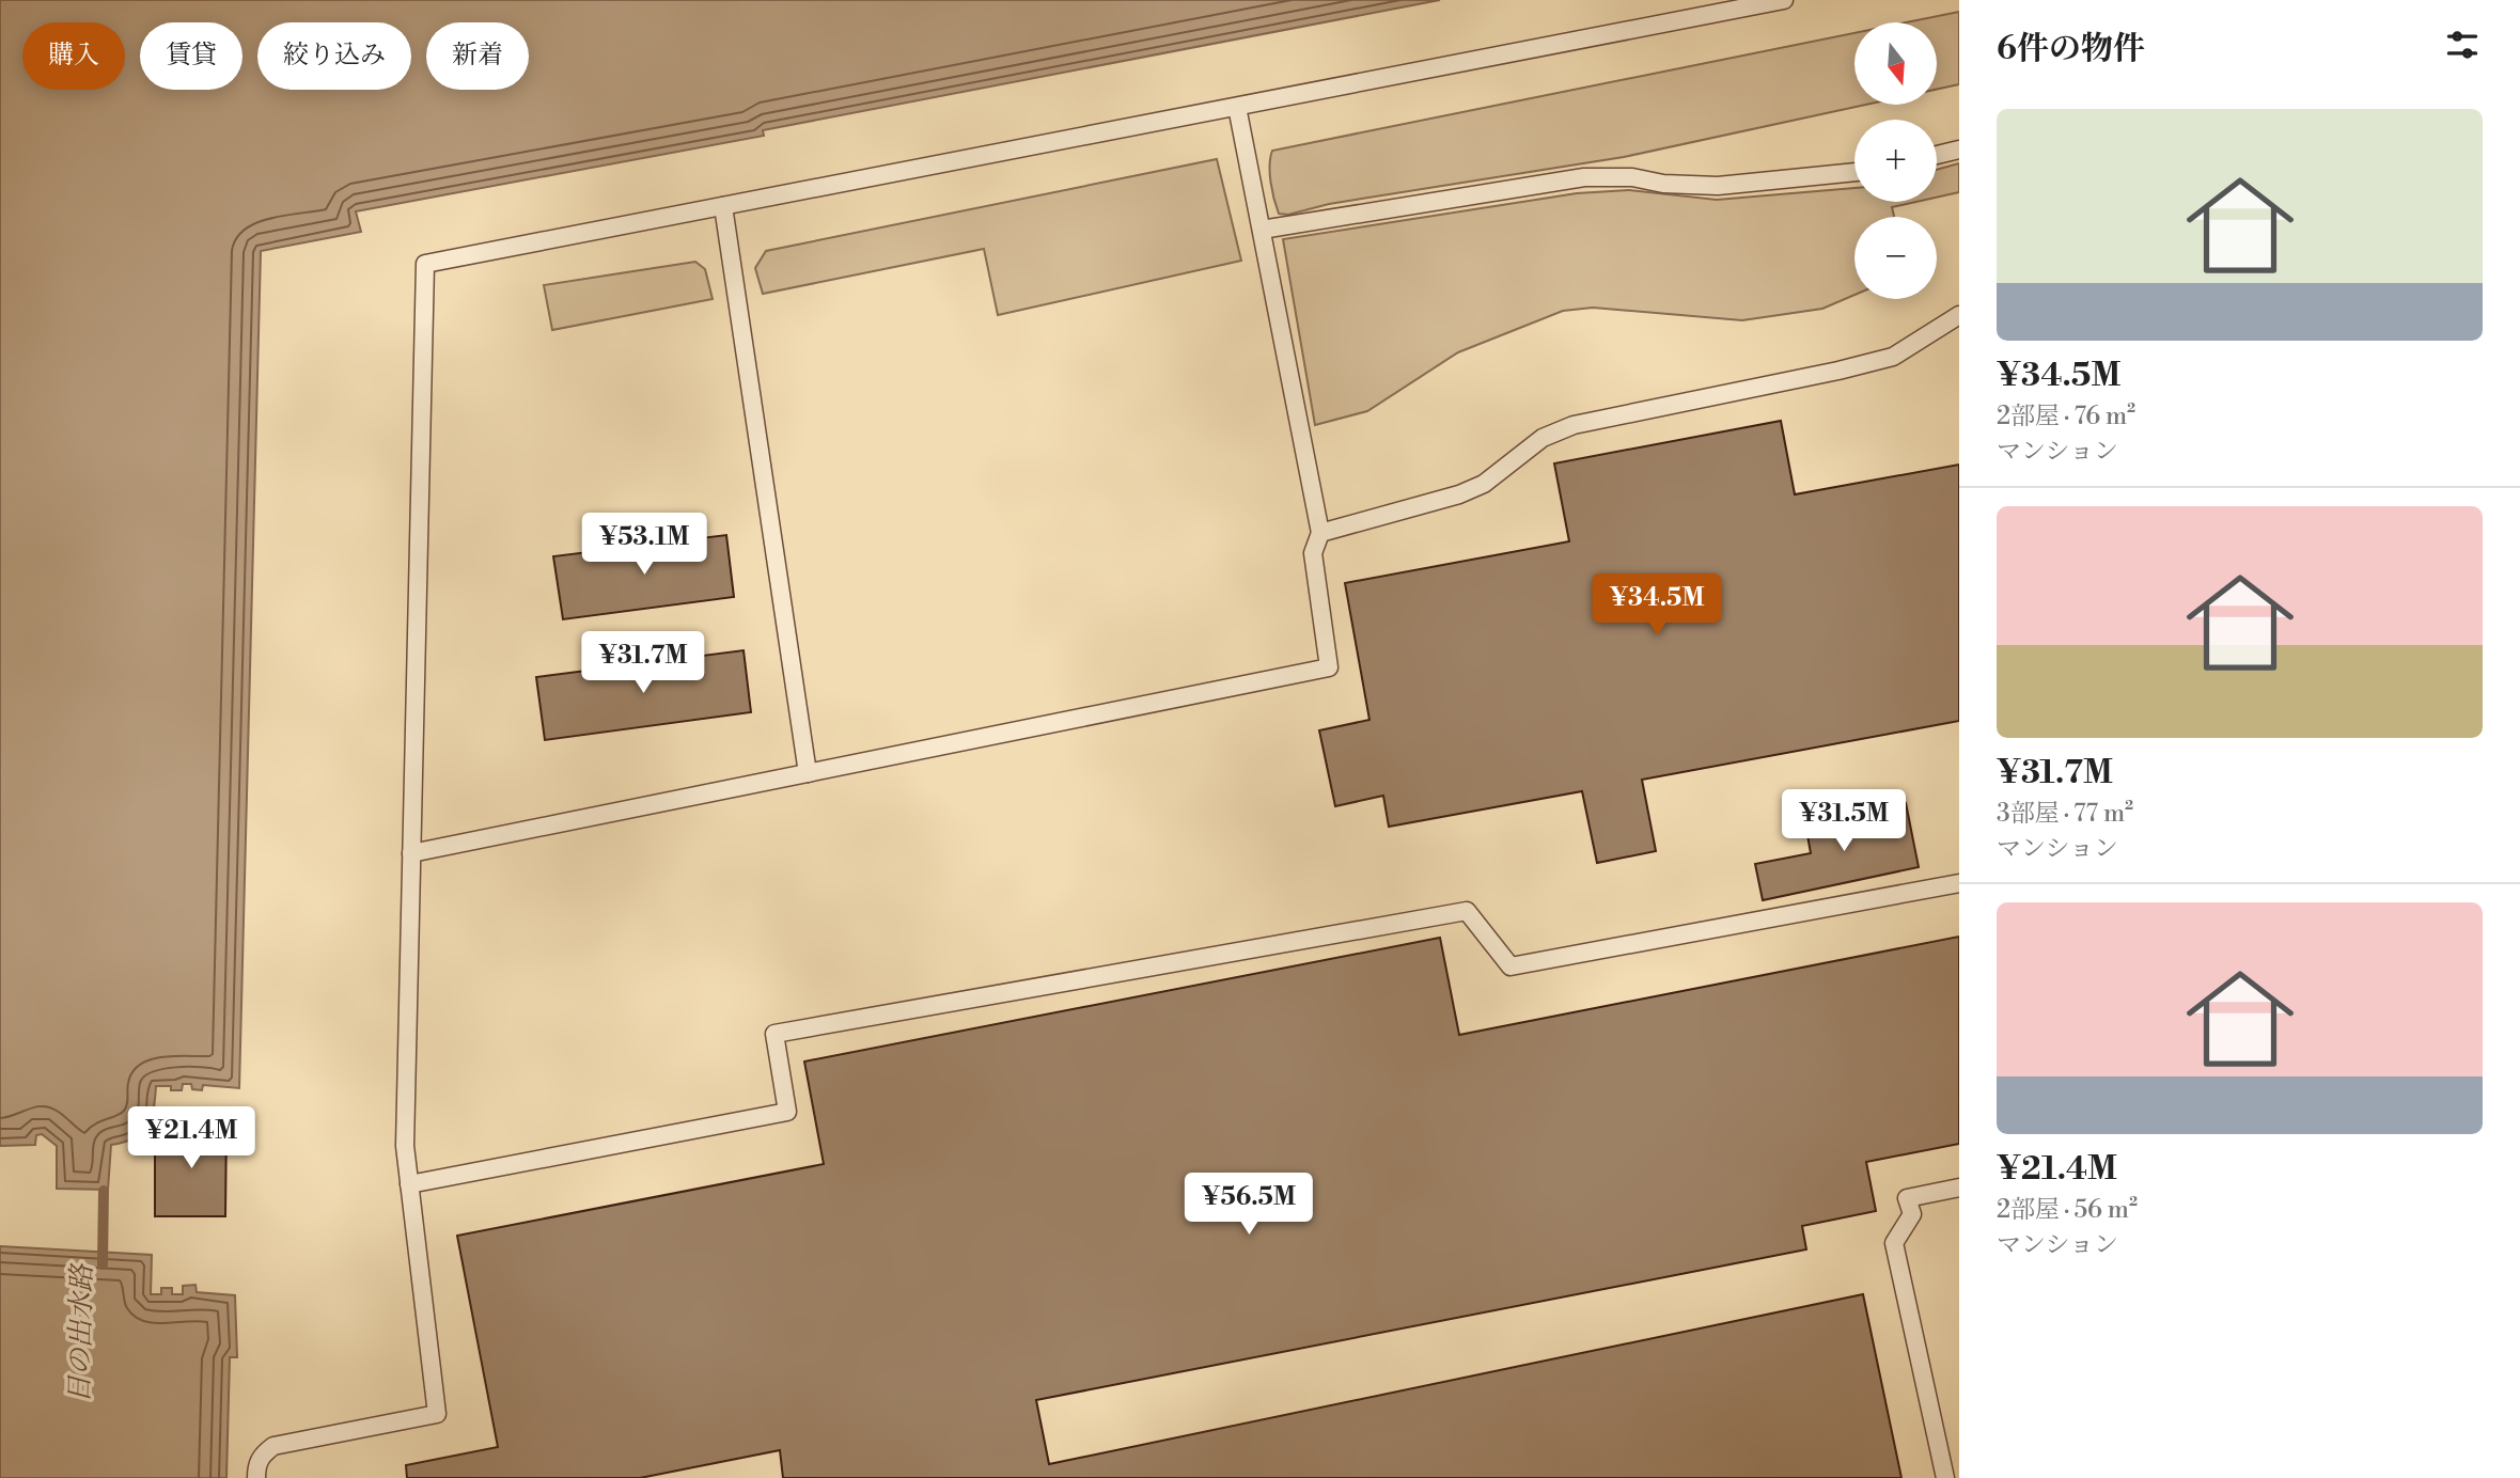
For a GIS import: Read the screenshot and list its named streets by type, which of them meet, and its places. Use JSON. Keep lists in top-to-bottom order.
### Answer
{
  "water": ["日の出水路"],
  "north": "bottom",
  "page": {
    "heading": "6件の物件",
    "map_buttons": ["+", "−"],
    "chip": [
      "購入",
      "賃貸",
      "絞り込み",
      "新着"
    ],
    "list": [
      {
        "name": "¥34.5M",
        "note": "2部屋 · 76 m² · マンション"
      },
      {
        "name": "¥31.7M",
        "note": "3部屋 · 77 m² · マンション"
      },
      {
        "name": "¥21.4M",
        "note": "2部屋 · 56 m² · マンション"
      }
    ],
    "price": [
      "¥53.1M",
      "¥34.5M",
      "¥31.7M",
      "¥31.5M",
      "¥21.4M",
      "¥56.5M"
    ]
  }
}
